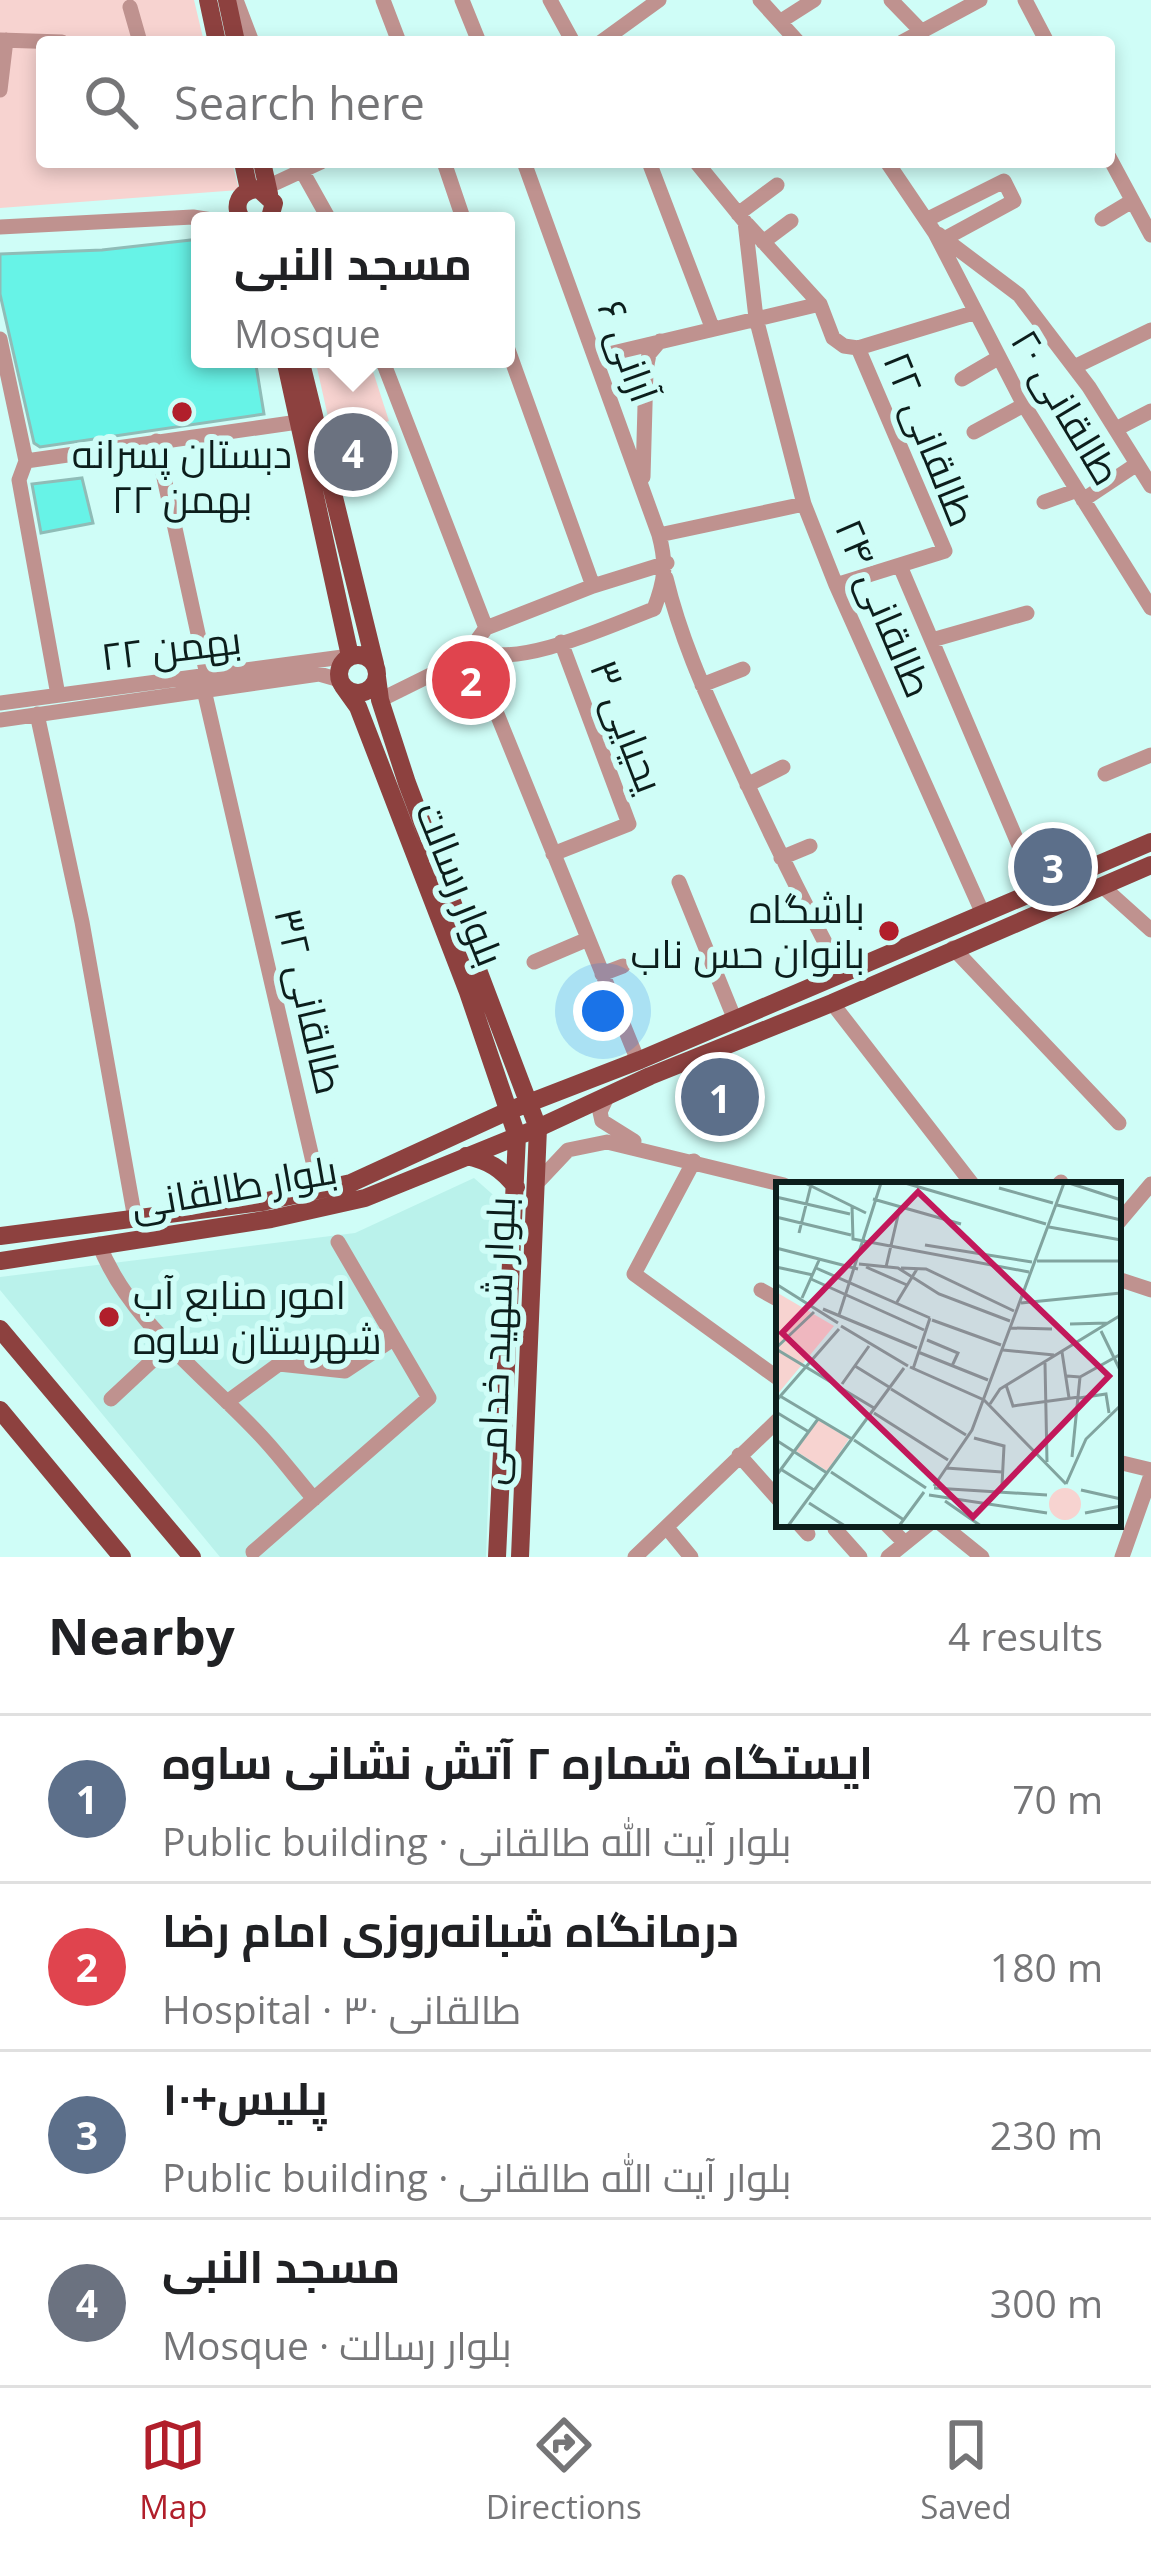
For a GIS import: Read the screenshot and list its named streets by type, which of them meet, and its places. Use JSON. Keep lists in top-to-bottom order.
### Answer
{
  "streets": {
    "main road": ["بلوار رسالت", "بلوار طالقانی", "بلوار شهید خدامی"],
    "street": [
      "آرانی ۶",
      "طالقانی ۲۰",
      "طالقانی ۲۲",
      "طالقانی ۲۴",
      "۲۲ بهمن",
      "یحیایی ۳",
      "طالقانی ۳۲"
    ]
  },
  "crossings": [
    ["طالقانی ۲۲", "طالقانی ۲۴"],
    ["۲۲ بهمن", "بلوار رسالت"],
    ["۲۲ بهمن", "طالقانی ۳۲"],
    ["بلوار رسالت", "بلوار طالقانی"],
    ["بلوار رسالت", "بلوار شهید خدامی"],
    ["طالقانی ۳۲", "بلوار طالقانی"],
    ["بلوار طالقانی", "بلوار شهید خدامی"]
  ],
  "places": ["دبستان پسرانه ۲۲ بهمن", "باشگاه بانوان حس ناب", "امور منابع آب شهرستان ساوه"],
  "page": {
    "search": "Search here",
    "popup": ["مسجد النبی", "Mosque"],
    "pins": [
      "4",
      "2",
      "3",
      "1"
    ],
    "heading": ["Nearby", "4 results"],
    "list": [
      {
        "mark": "1",
        "name": "ایستگاه شماره ۲ آتش نشانی ساوه",
        "note": "Public building · بلوار آیت الله طالقانی",
        "value": "70 m"
      },
      {
        "mark": "2",
        "name": "درمانگاه شبانه‌روزی امام رضا",
        "note": "Hospital · طالقانی ۳۰",
        "value": "180 m"
      },
      {
        "mark": "3",
        "name": "پلیس+۱۰",
        "note": "Public building · بلوار آیت الله طالقانی",
        "value": "230 m"
      },
      {
        "mark": "4",
        "name": "مسجد النبی",
        "note": "Mosque · بلوار رسالت",
        "value": "300 m"
      }
    ],
    "nav": ["Map", "Directions", "Saved"]
  }
}
